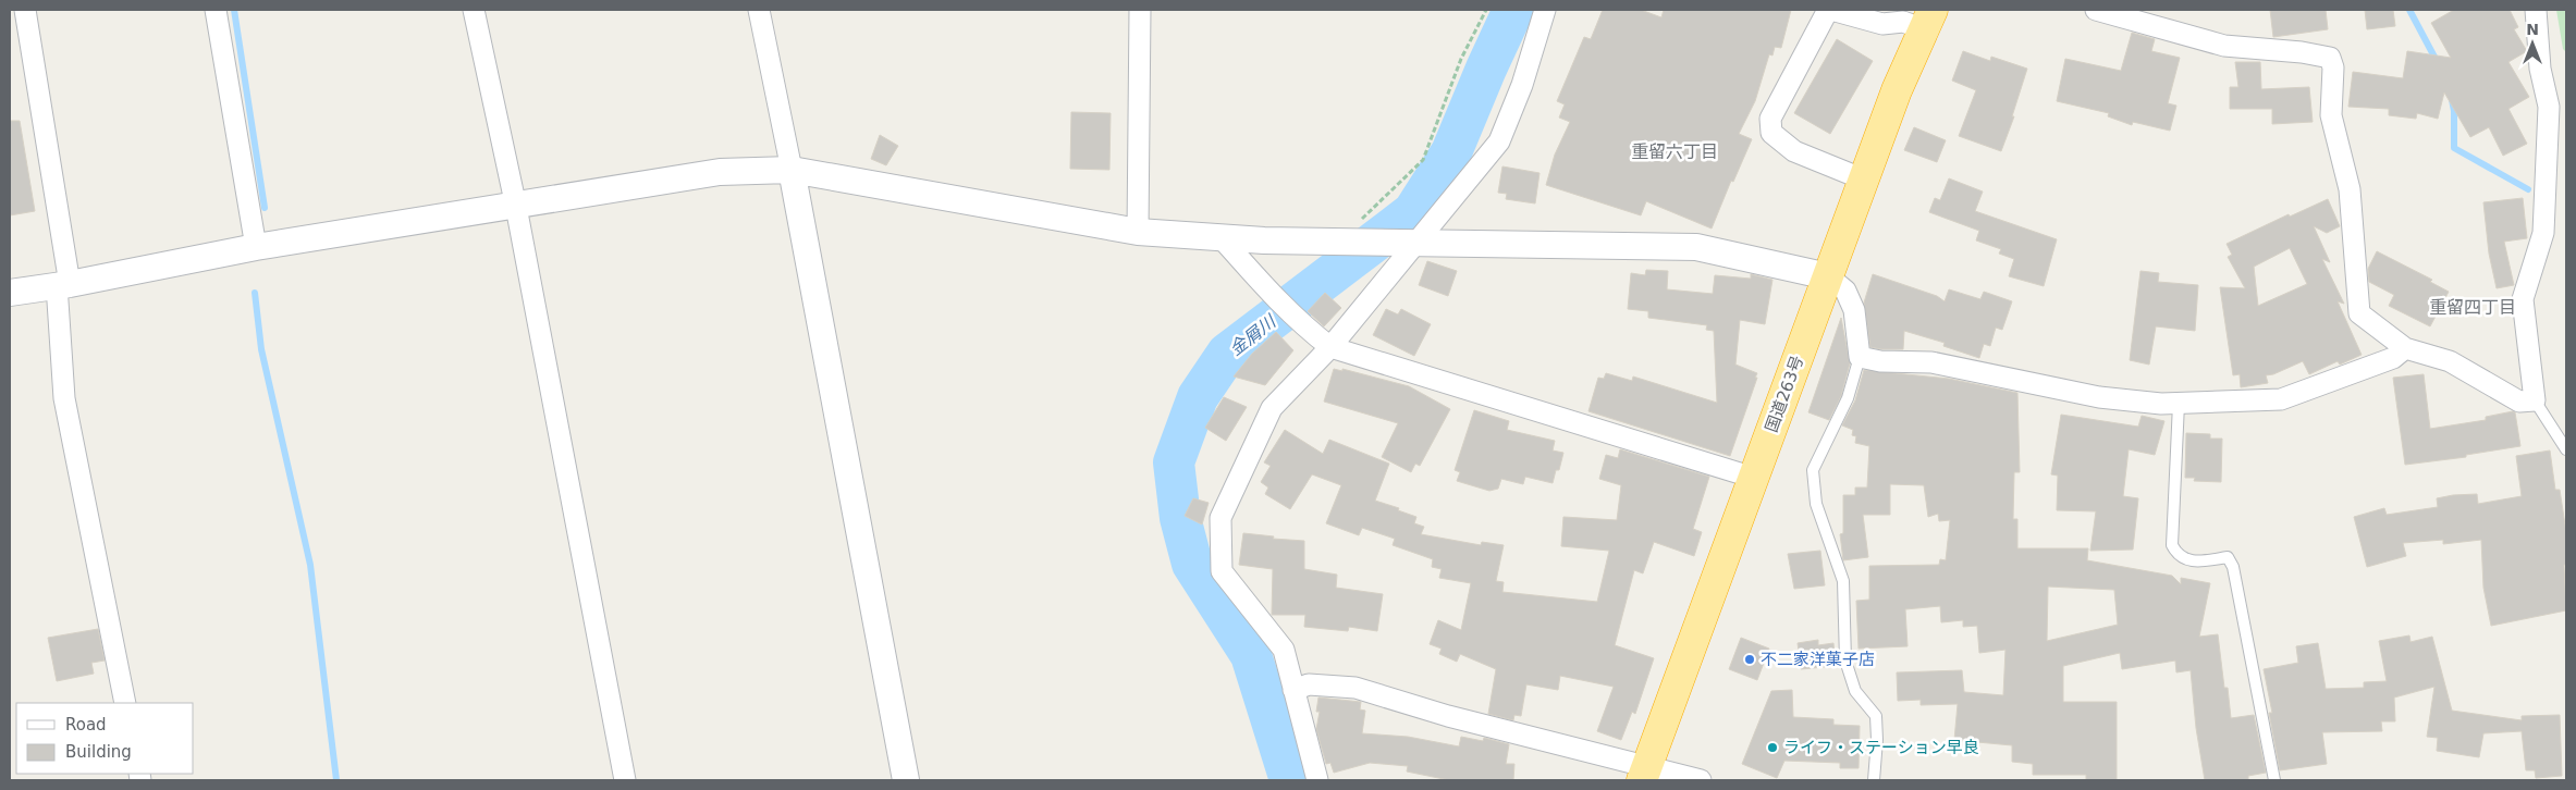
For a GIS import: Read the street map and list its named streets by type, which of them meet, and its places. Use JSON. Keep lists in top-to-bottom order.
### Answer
{
  "streets": {
    "highway": ["国道263号"]
  },
  "districts": ["重留六丁目", "重留四丁目"],
  "water": ["金屑川"],
  "places": ["不二家洋菓子店", "ライフ・ステーション早良"],
  "legend": ["Road", "Building"],
  "north": "top"
}
